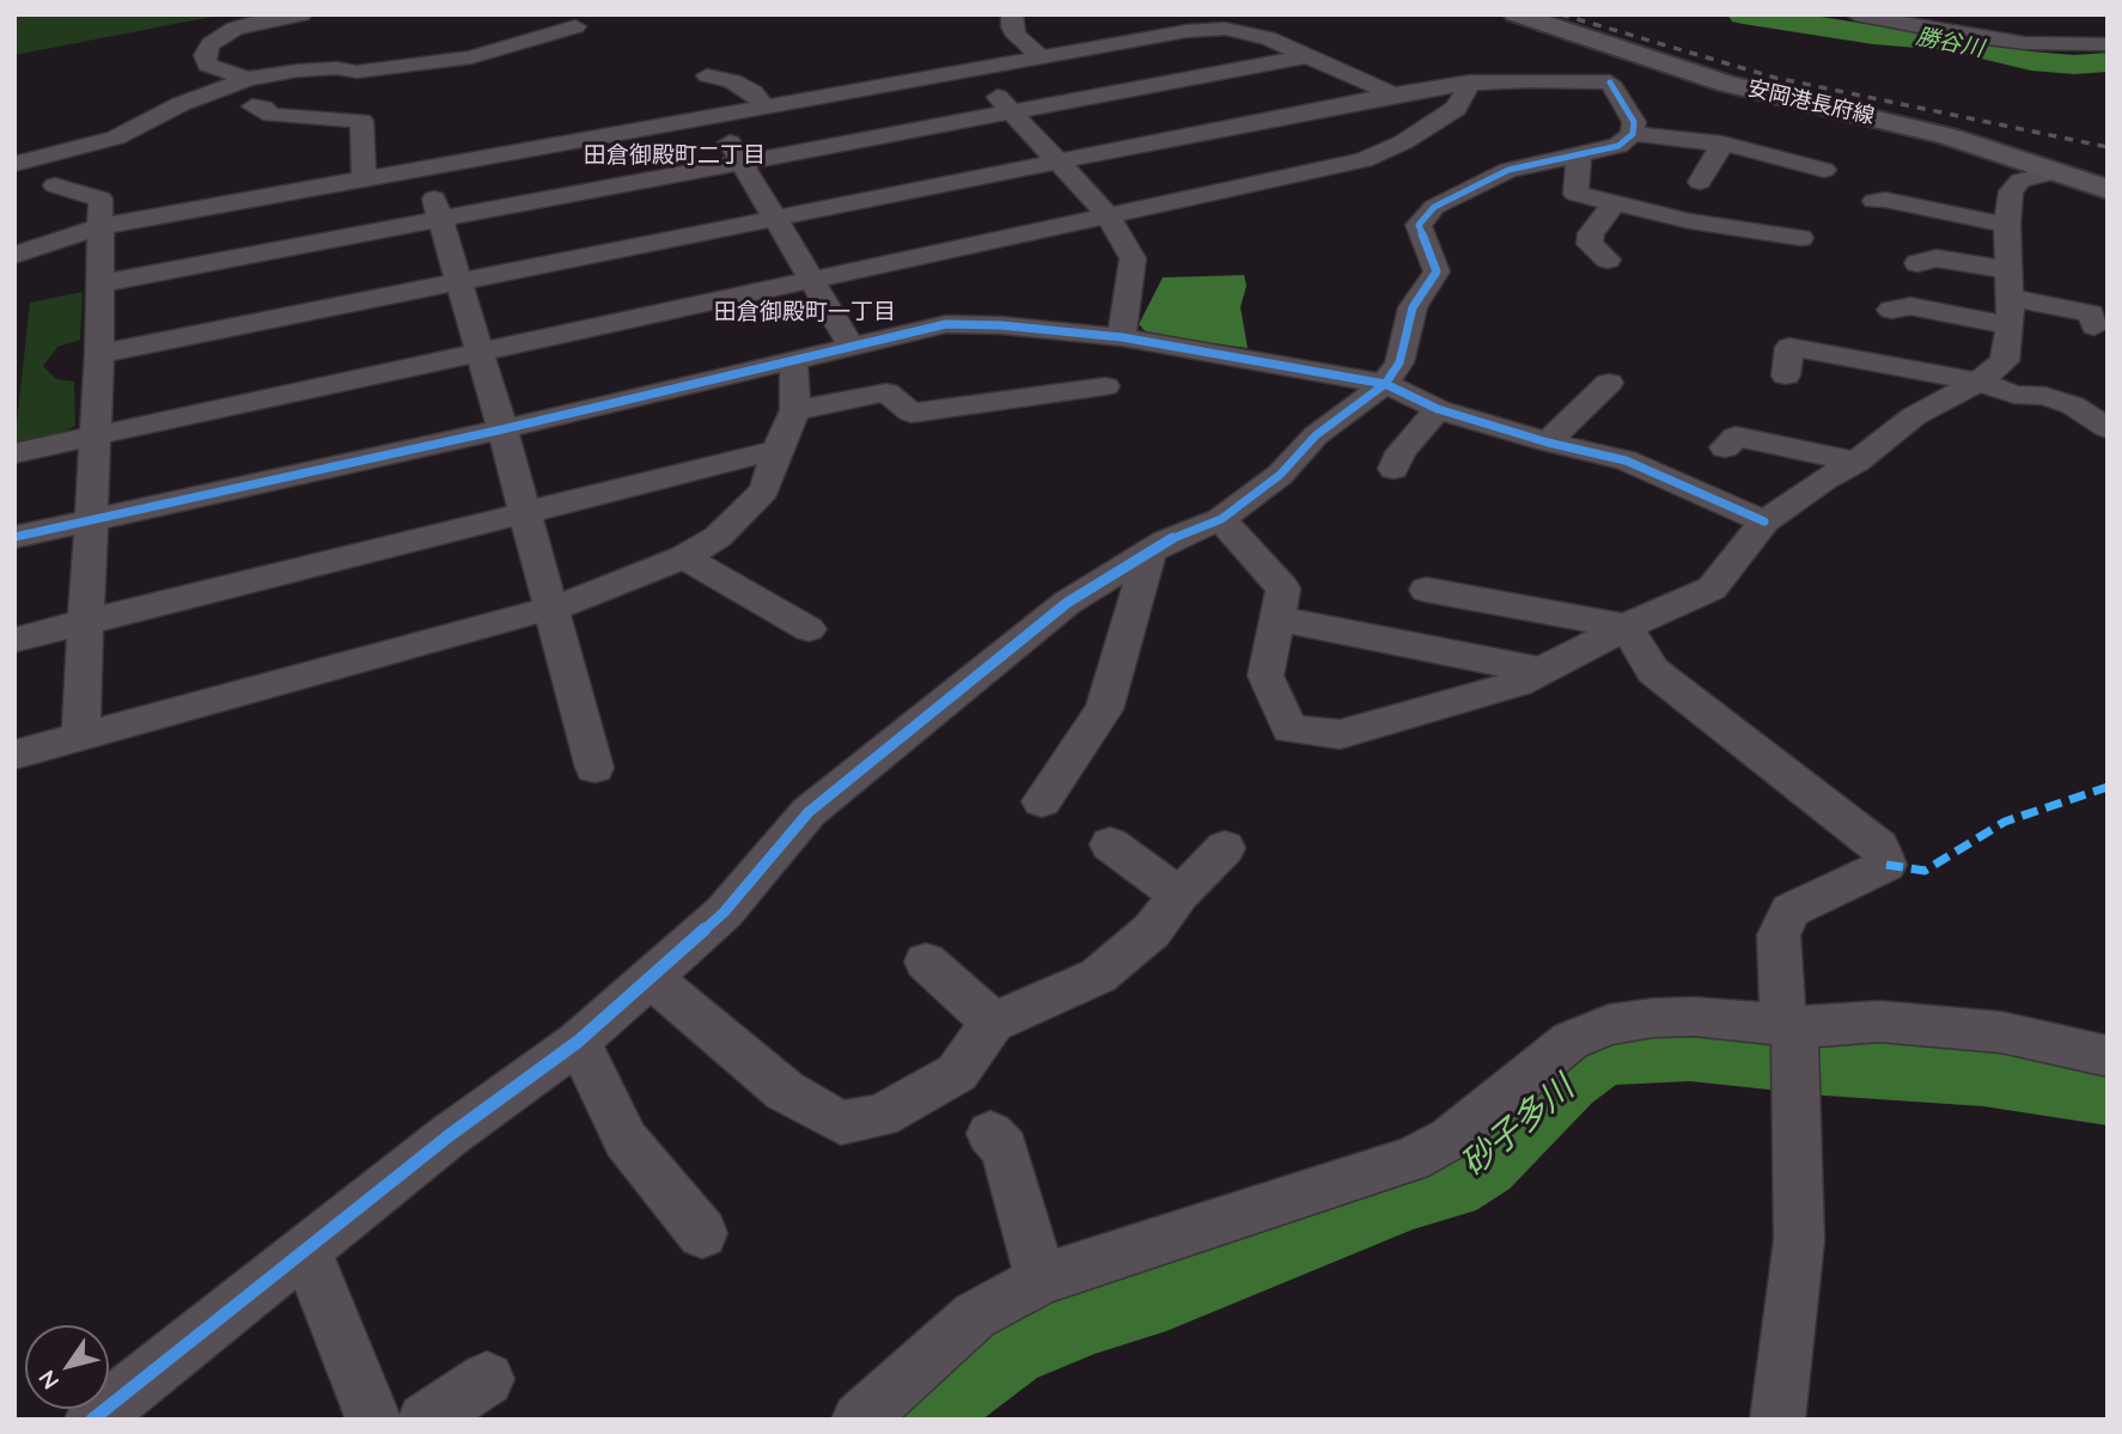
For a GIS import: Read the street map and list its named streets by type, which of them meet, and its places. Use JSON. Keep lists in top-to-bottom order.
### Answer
{
  "streets": {
    "main road": ["安岡港長府線"]
  },
  "districts": ["田倉御殿町二丁目", "田倉御殿町一丁目"],
  "water": ["勝谷川", "砂子多川"],
  "north": "bottom left"
}
